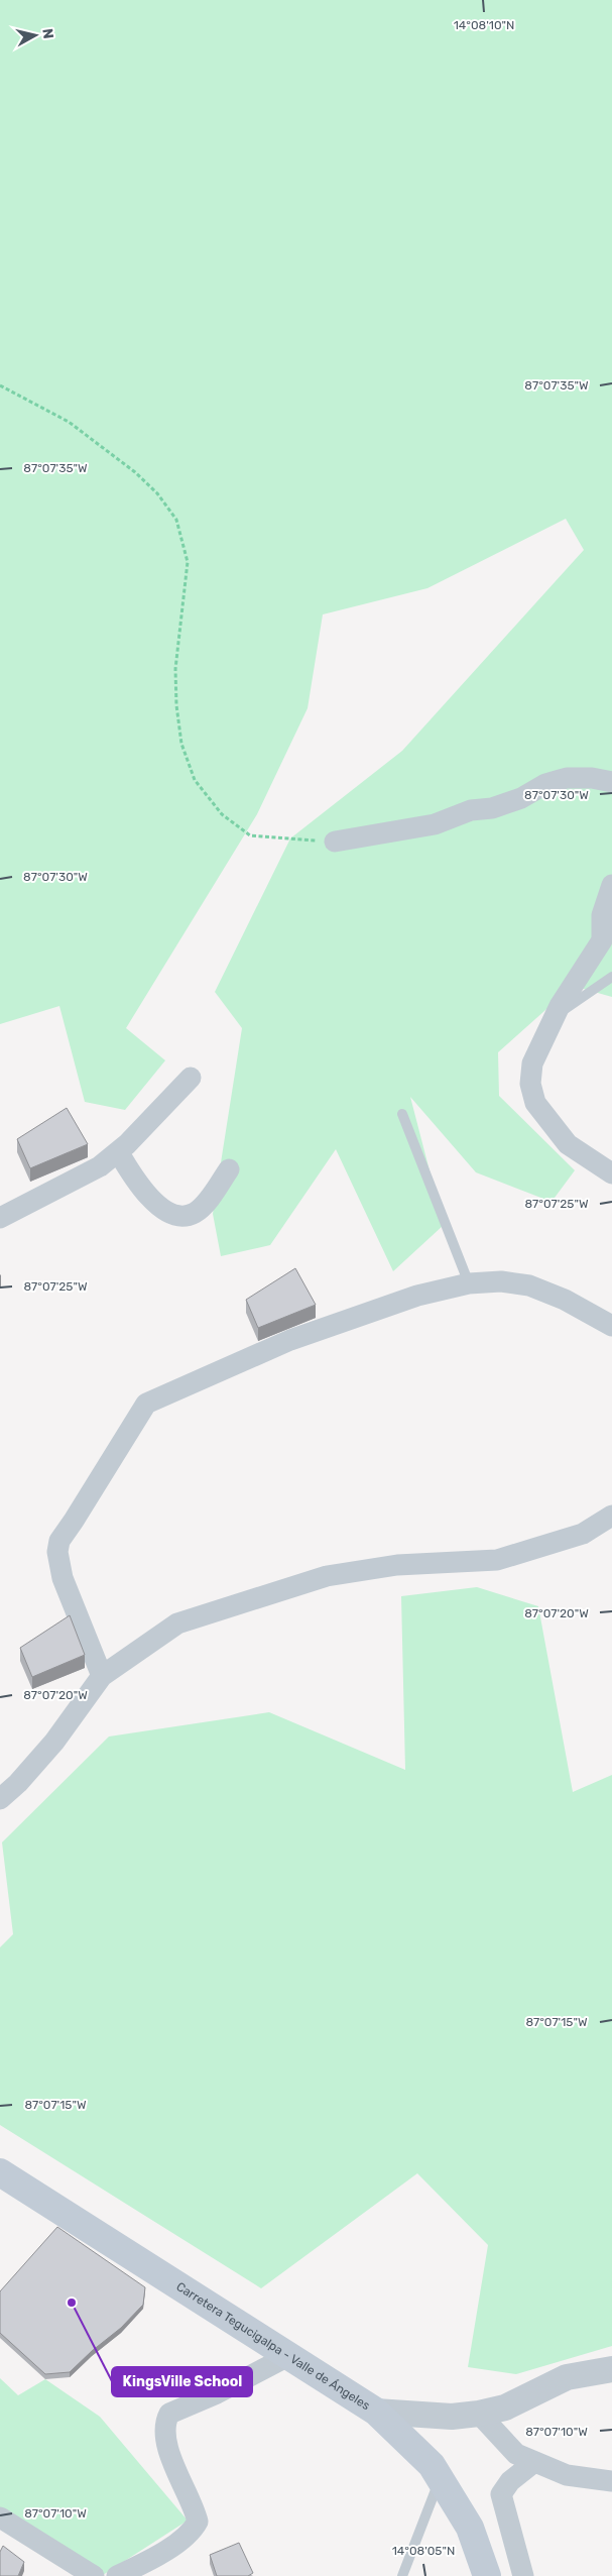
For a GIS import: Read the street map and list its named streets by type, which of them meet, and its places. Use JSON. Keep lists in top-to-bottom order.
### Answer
{
  "streets": {
    "main road": ["Carretera Tegucigalpa - Valle de Ángeles"]
  },
  "places": ["KingsVille School"],
  "north": "right",
  "coordinates": [
    "14°08'10\"N",
    "87°07'35\"W",
    "87°07'30\"W",
    "87°07'25\"W",
    "87°07'20\"W",
    "87°07'15\"W",
    "87°07'10\"W",
    "14°08'05\"N"
  ]
}
